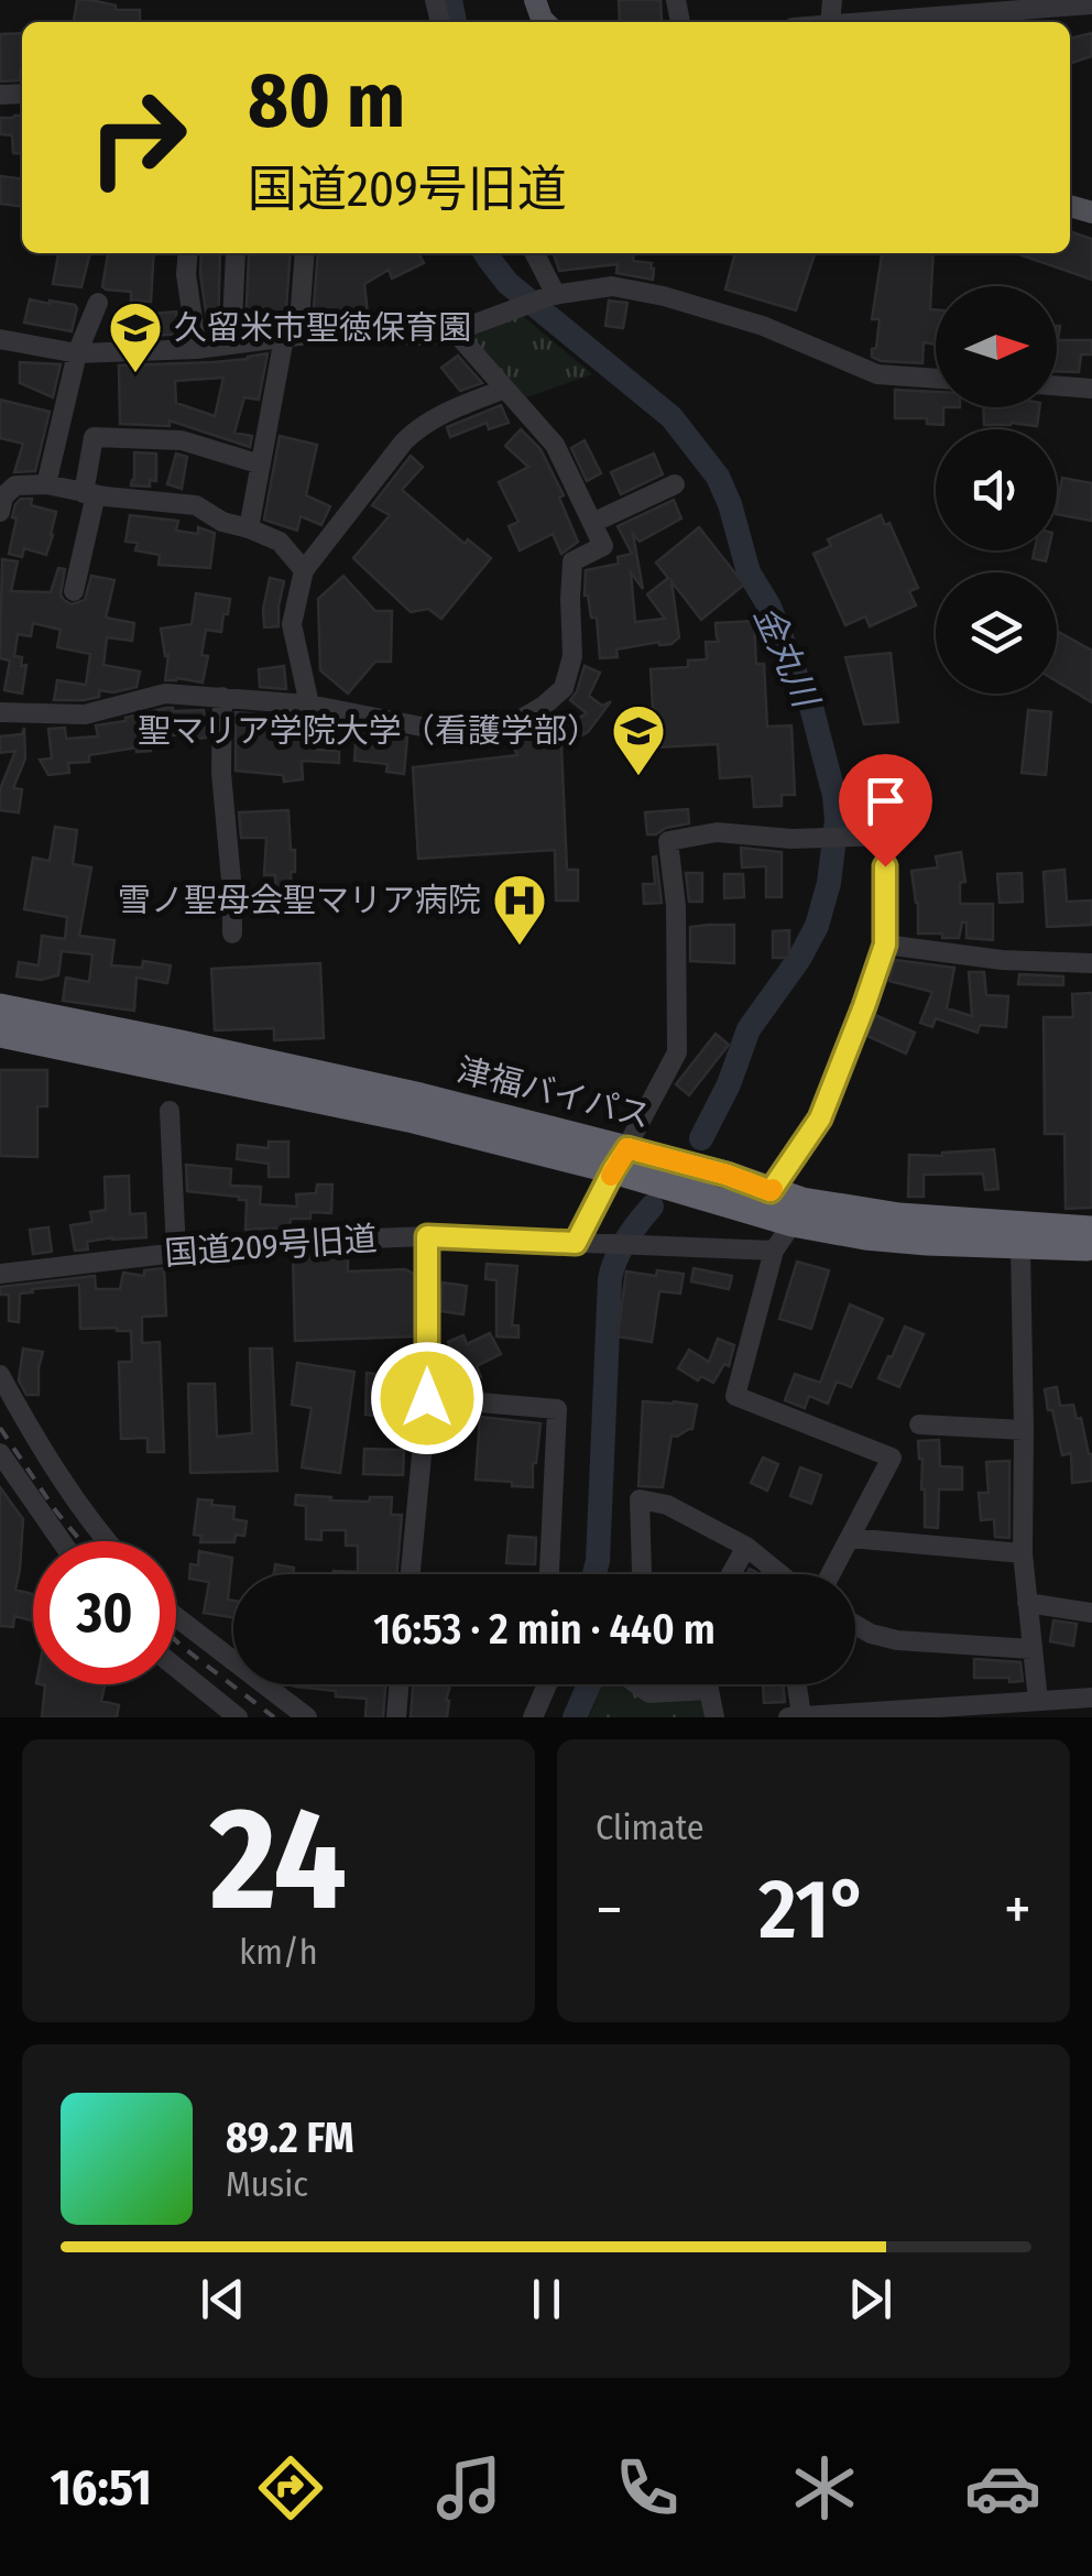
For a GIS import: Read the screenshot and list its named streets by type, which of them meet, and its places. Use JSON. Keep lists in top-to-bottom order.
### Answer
{
  "streets": {
    "highway": ["津福バイパス"],
    "street": ["国道209号旧道"]
  },
  "water": ["金丸川"],
  "places": {
    "school or university": ["久留米市聖徳保育園", "聖マリア学院大学（看護学部）"],
    "hospital": ["雪ノ聖母会聖マリア病院"]
  },
  "north": "right",
  "page": {
    "turn": ["80 m", "国道209号旧道"],
    "limit": "30",
    "trip": "16:53 · 2 min · 440 m",
    "tile": [
      ["24", "km/h"],
      "Climate"
    ],
    "heat": ["−", "21°", "+"],
    "song": ["89.2 FM", "Music"],
    "tabs": "16:51"
  }
}
